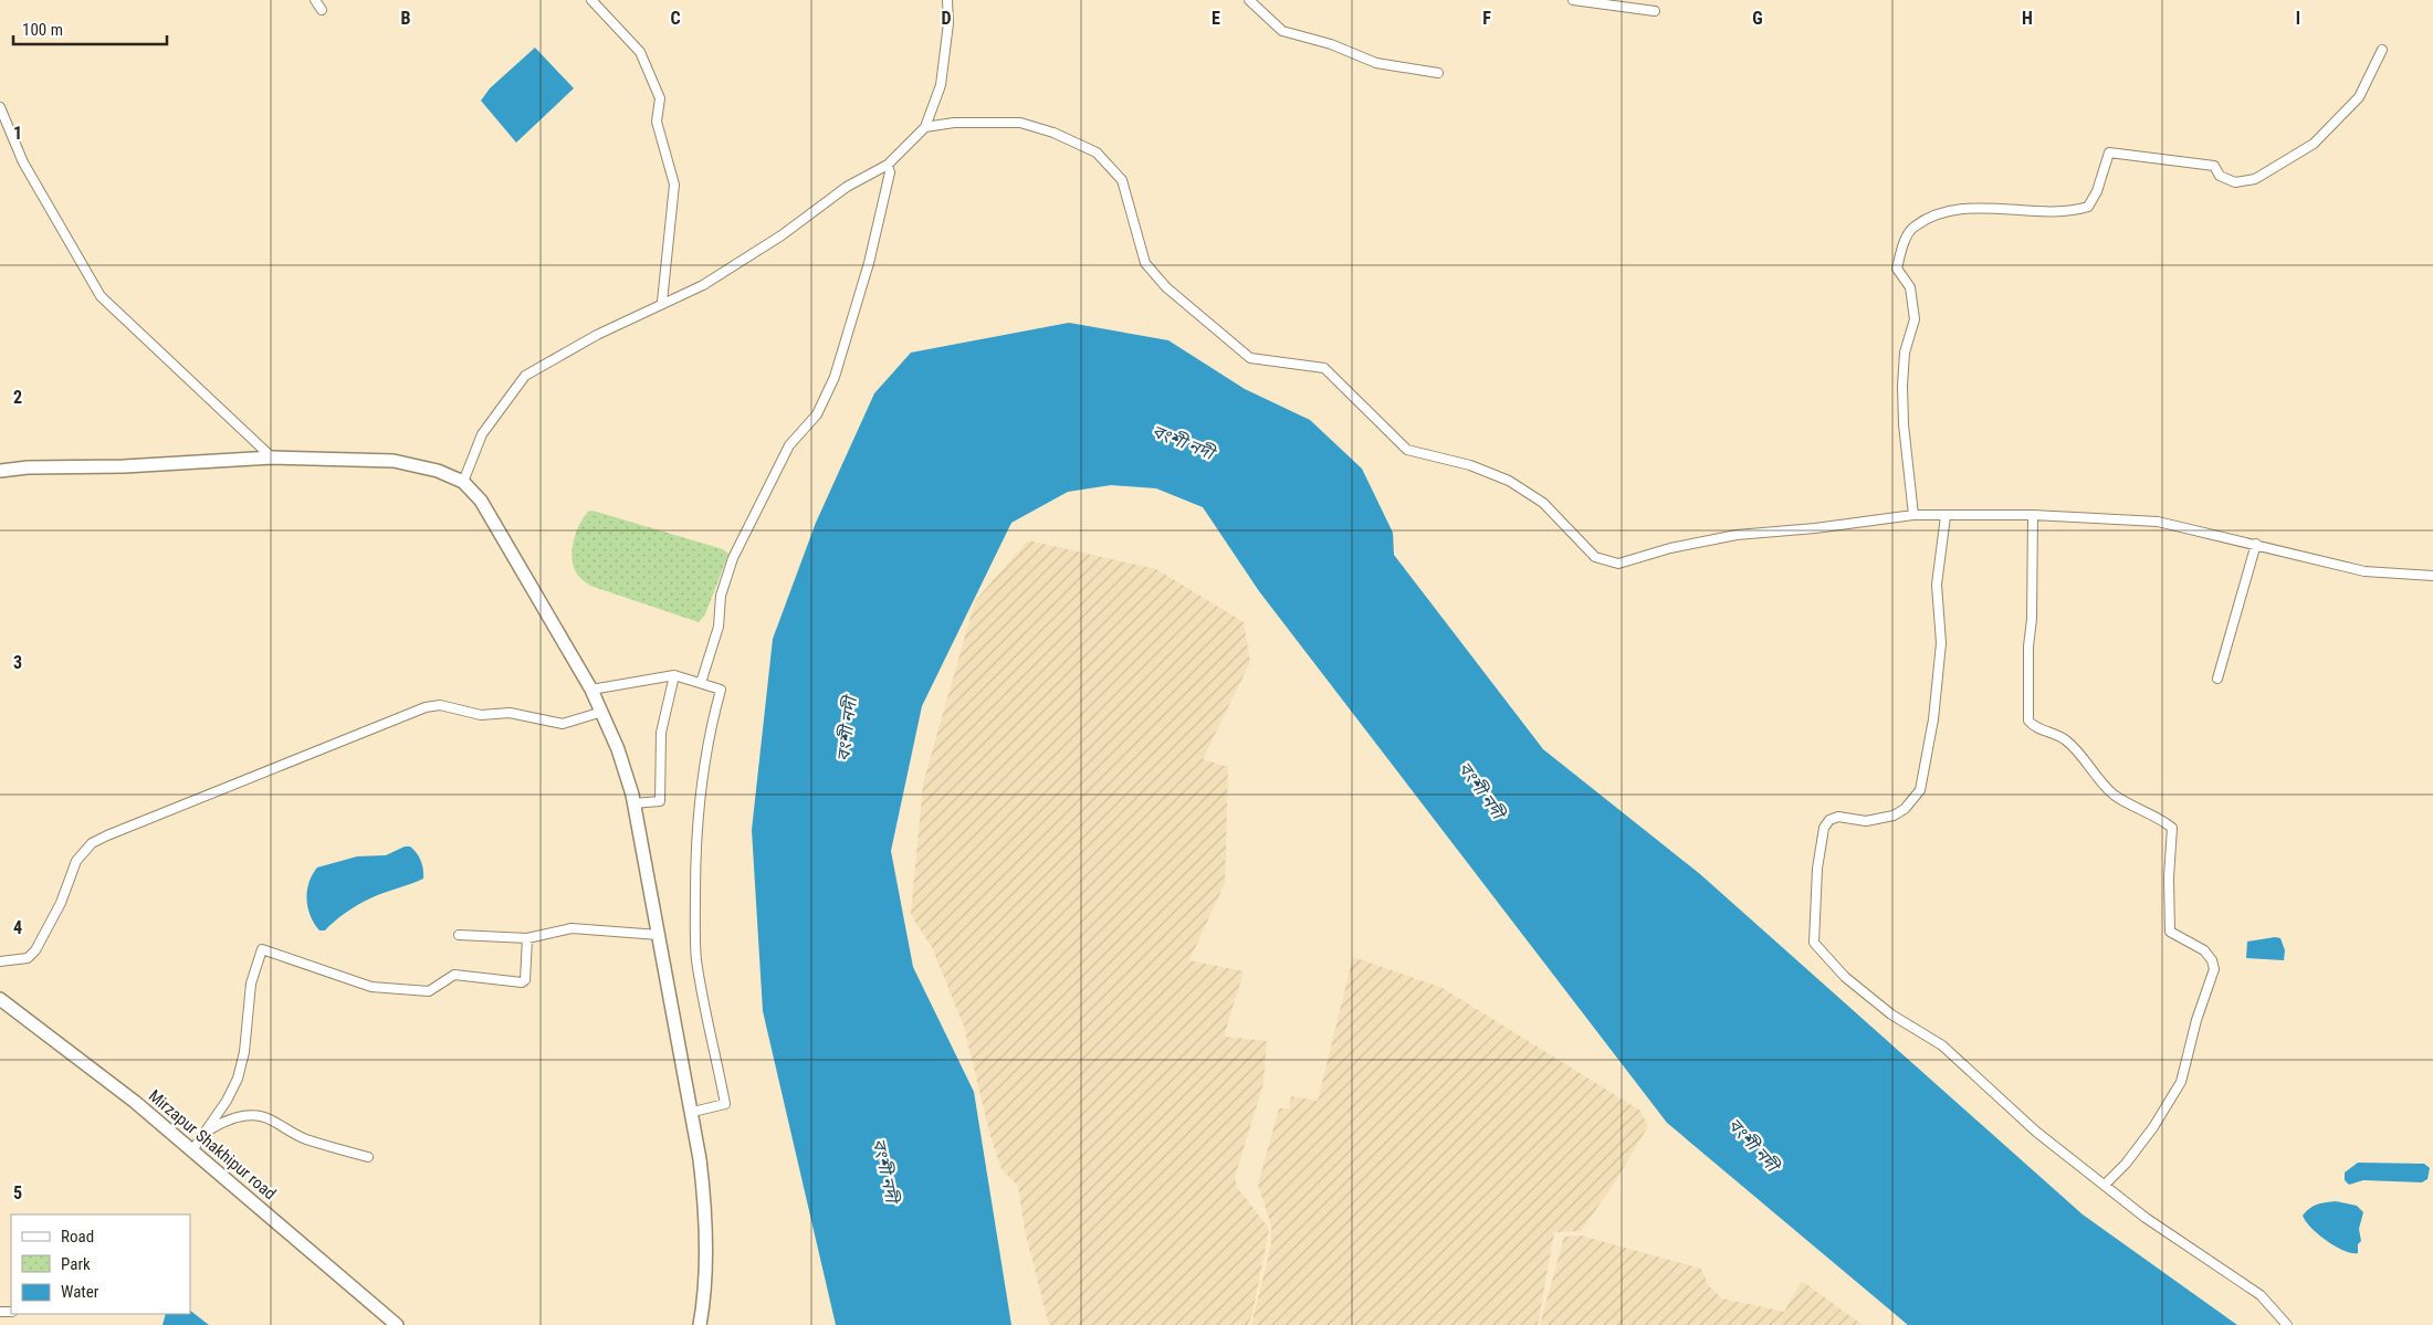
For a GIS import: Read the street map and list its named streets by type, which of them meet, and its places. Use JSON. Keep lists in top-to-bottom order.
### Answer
{
  "streets": {
    "street": ["Mirzapur Shakhipur road"]
  },
  "water": ["বংশী নদী"],
  "legend": ["Road", "Park", "Water"],
  "scale_bar": "100 m",
  "grid": {
    "columns": [
      "B",
      "C",
      "D",
      "E",
      "F",
      "G",
      "H",
      "I"
    ],
    "rows": [
      "1",
      "2",
      "3",
      "4",
      "5"
    ]
  }
}
